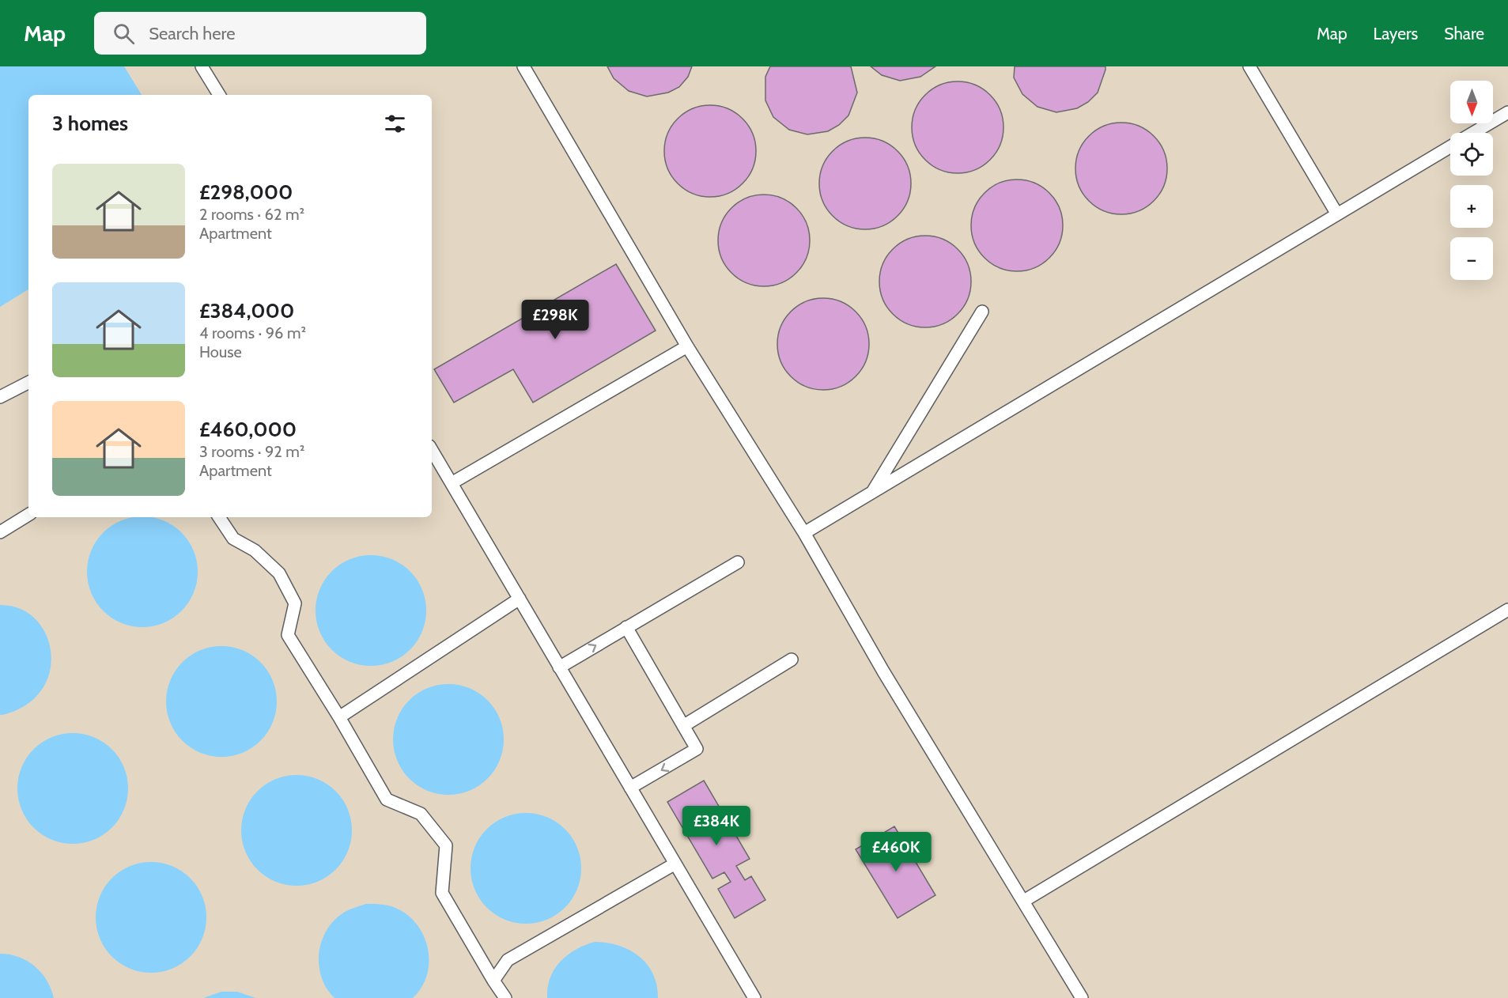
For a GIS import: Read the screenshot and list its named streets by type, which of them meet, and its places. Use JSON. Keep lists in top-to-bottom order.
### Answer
{
  "north": "bottom",
  "page": {
    "header": "Map",
    "search": "Search here",
    "nav": ["Map", "Layers", "Share"],
    "map_buttons": ["+", "−"],
    "heading": "3 homes",
    "list": [
      {
        "name": "£298,000",
        "note": "2 rooms · 62 m² · Apartment"
      },
      {
        "name": "£384,000",
        "note": "4 rooms · 96 m² · House"
      },
      {
        "name": "£460,000",
        "note": "3 rooms · 92 m² · Apartment"
      }
    ],
    "price": ["£298K", "£384K", "£460K"]
  }
}
